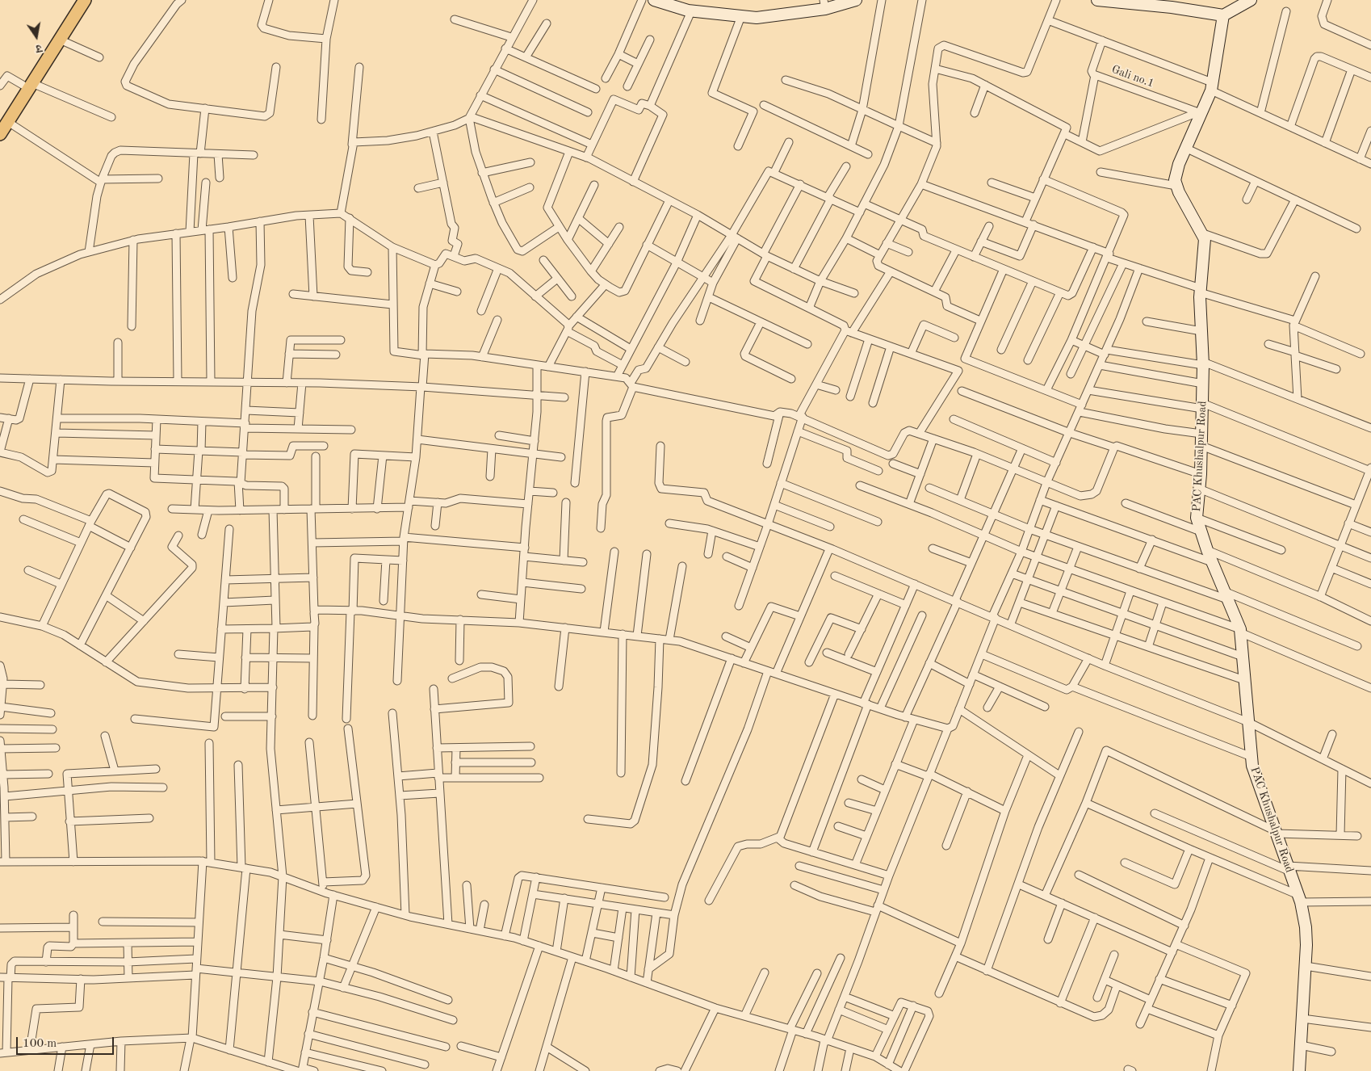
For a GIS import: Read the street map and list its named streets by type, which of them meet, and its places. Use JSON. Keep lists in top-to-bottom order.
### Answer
{
  "streets": {
    "main road": ["PAC Khushalpur Road"],
    "street": ["Gali no.1"]
  },
  "scale_bar": "100 m",
  "north": "bottom"
}
